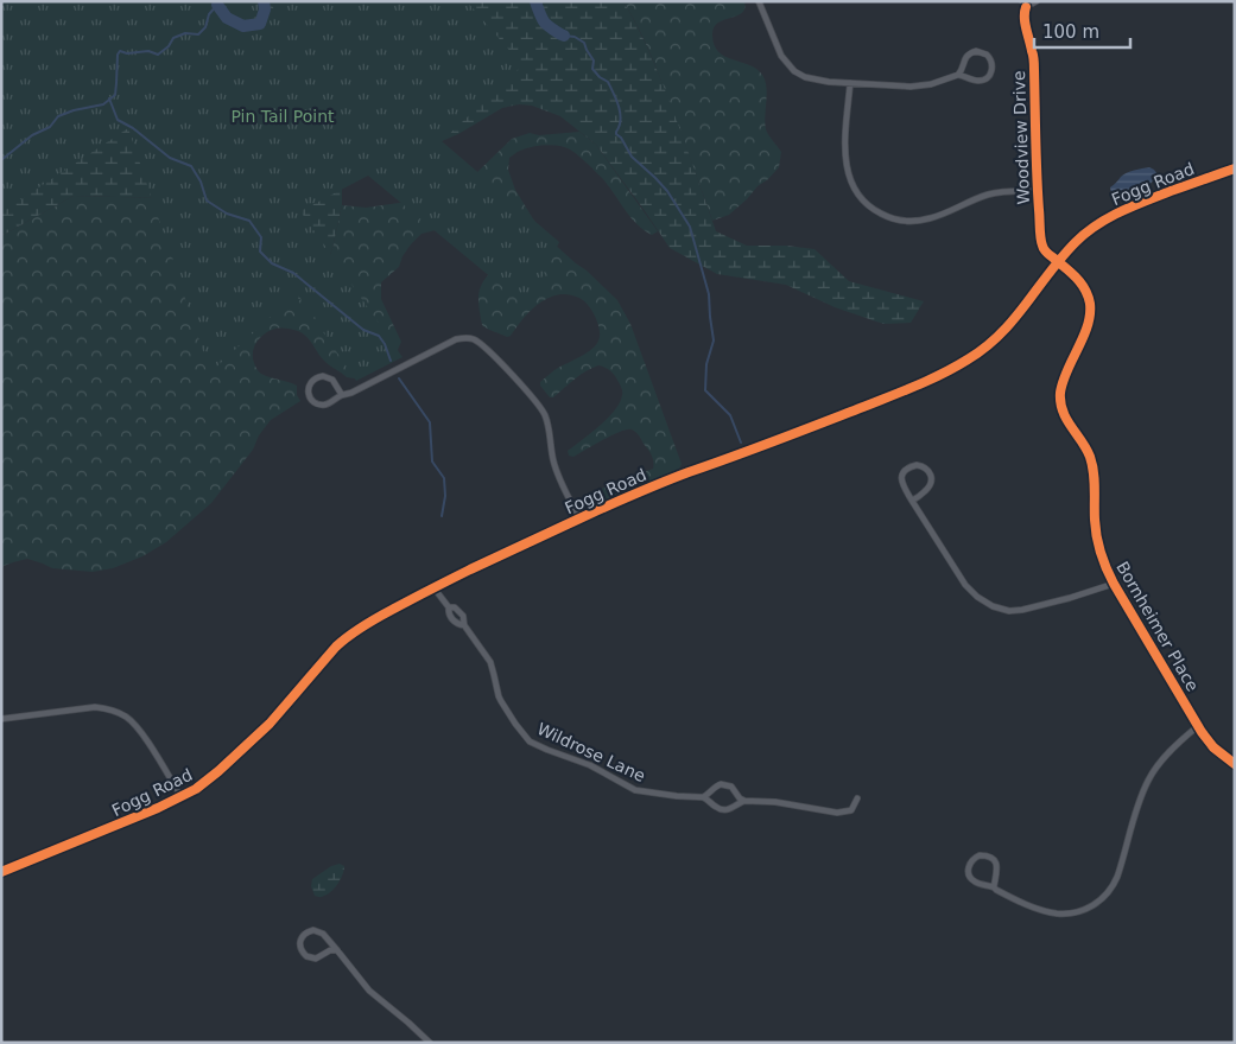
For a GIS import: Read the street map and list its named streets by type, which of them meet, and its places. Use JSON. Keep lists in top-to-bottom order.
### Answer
{
  "streets": {
    "street": [
      "Woodview Drive",
      "Fogg Road",
      "Bornheimer Place",
      "Wildrose Lane"
    ]
  },
  "crossings": [
    ["Woodview Drive", "Fogg Road"],
    ["Woodview Drive", "Bornheimer Place"],
    ["Fogg Road", "Bornheimer Place"],
    ["Fogg Road", "Wildrose Lane"]
  ],
  "parks": ["Pin Tail Point"],
  "scale_bar": "100 m"
}
